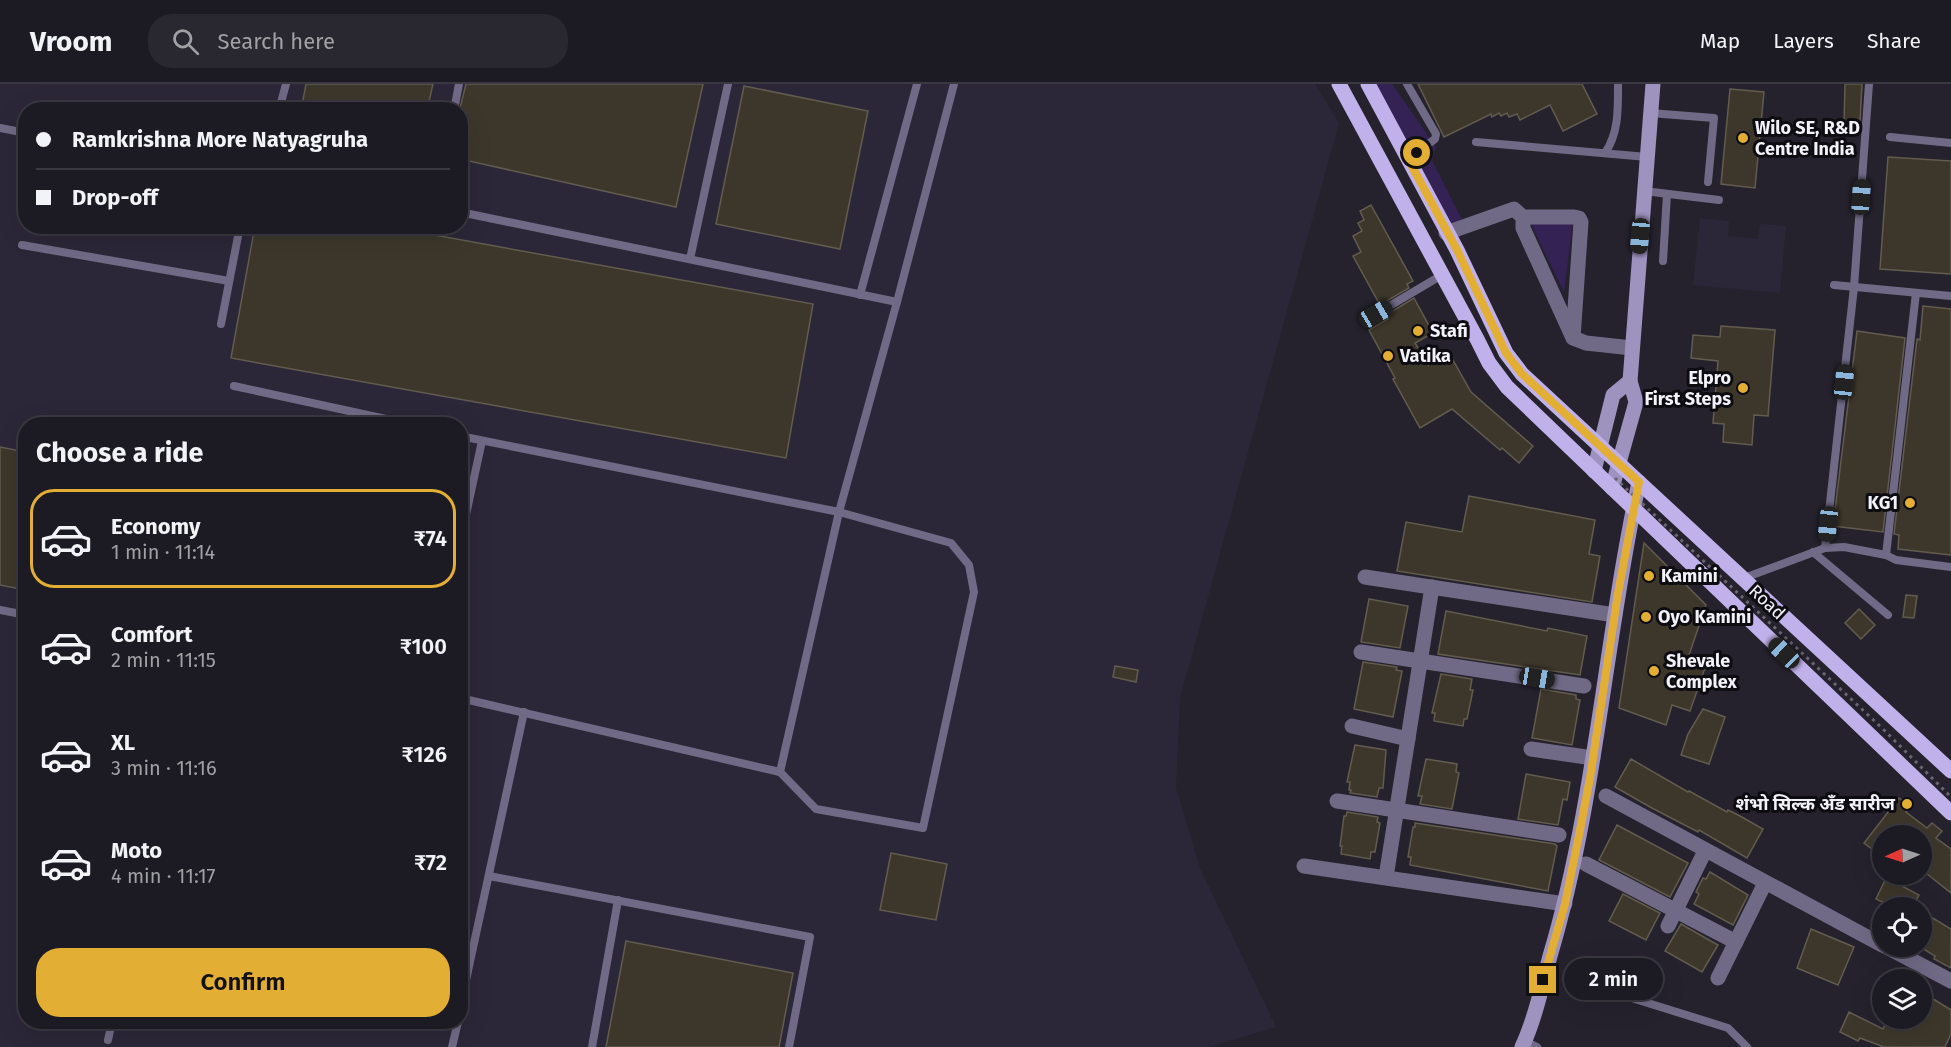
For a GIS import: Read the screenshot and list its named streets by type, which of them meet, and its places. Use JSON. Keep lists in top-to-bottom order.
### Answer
{
  "streets": {
    "path": ["Road"]
  },
  "places": [
    "Wilo SE, R&D Centre India",
    "Stafi",
    "Vatika",
    "Elpro First Steps",
    "KG1",
    "Kamini",
    "Oyo Kamini",
    "Shevale Complex",
    "शंभो सिल्क अँड सारीज"
  ],
  "north": "left",
  "page": {
    "header": "Vroom",
    "search": "Search here",
    "nav": ["Map", "Layers", "Share"],
    "banner": ["Ramkrishna More Natyagruha", "Drop-off"],
    "heading": "Choose a ride",
    "list": [
      {
        "name": "Economy",
        "note": "1 min · 11:14",
        "value": "₹74"
      },
      {
        "name": "Comfort",
        "note": "2 min · 11:15",
        "value": "₹100"
      },
      {
        "name": "XL",
        "note": "3 min · 11:16",
        "value": "₹126"
      },
      {
        "name": "Moto",
        "note": "4 min · 11:17",
        "value": "₹72"
      }
    ],
    "buttons": "Confirm",
    "bubble": "2 min"
  }
}
